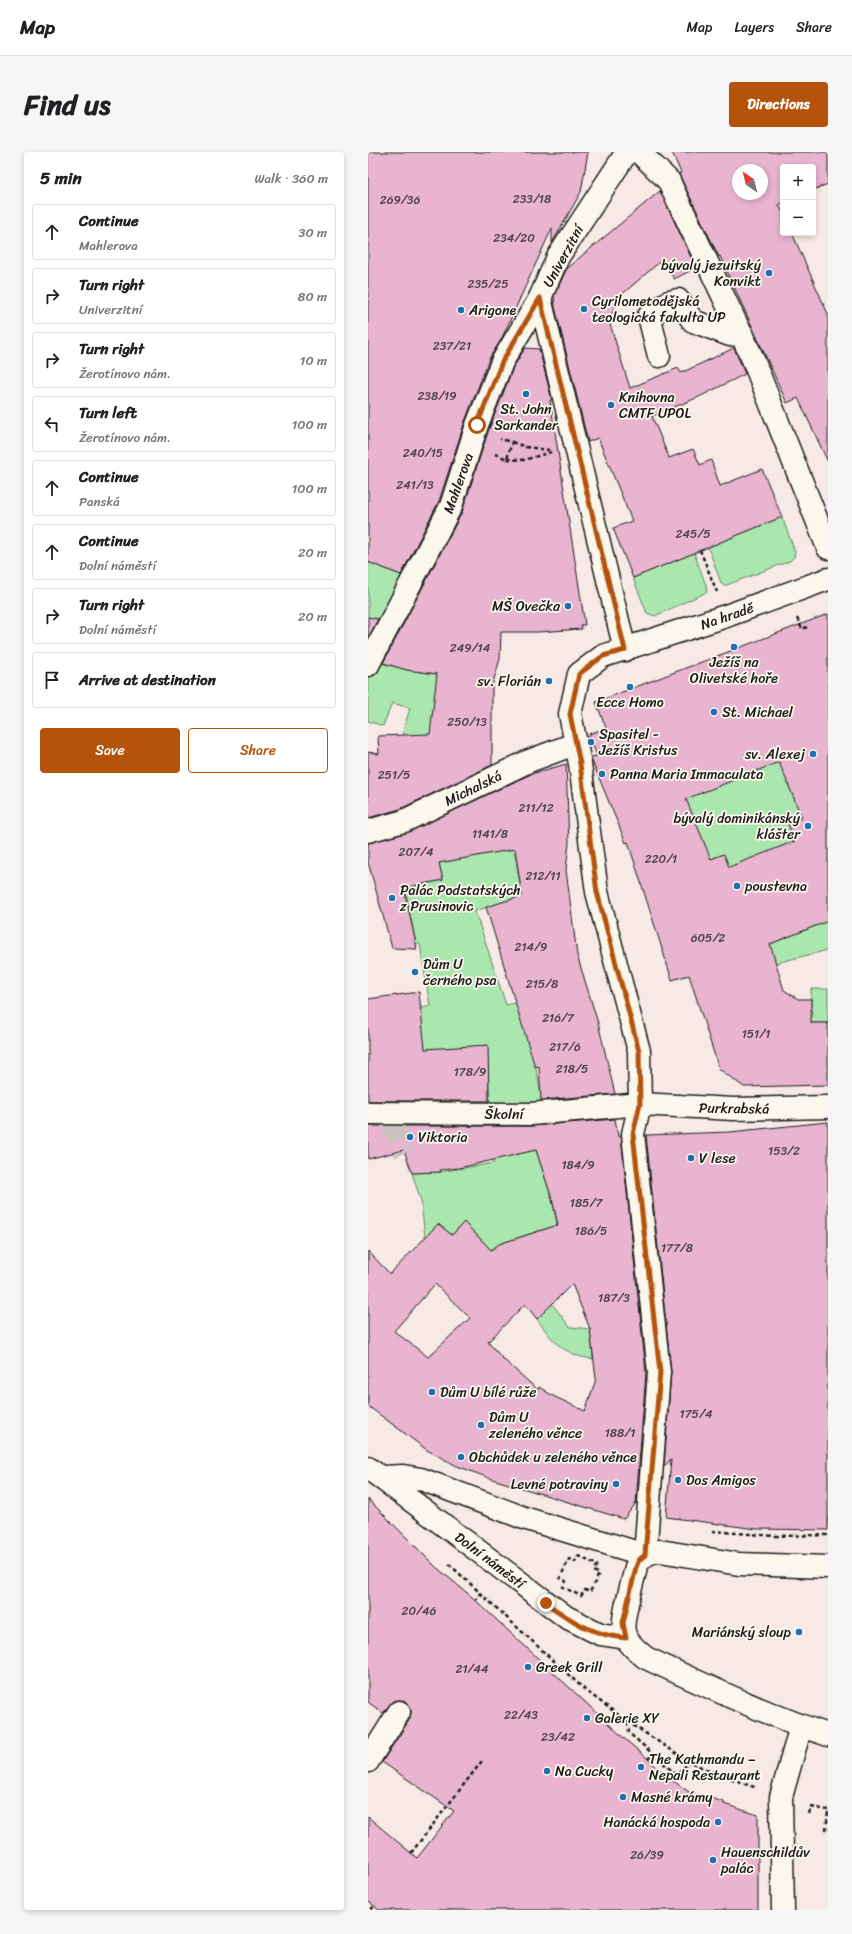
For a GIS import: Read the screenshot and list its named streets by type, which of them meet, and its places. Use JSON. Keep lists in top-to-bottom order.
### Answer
{
  "streets": {
    "street": [
      "Univerzitní",
      "Mahlerova",
      "Na hradě",
      "Michalská",
      "Purkrabská",
      "Školní",
      "Dolní náměstí"
    ]
  },
  "crossings": [
    ["Univerzitní", "Mahlerova"],
    ["Univerzitní", "Na hradě"],
    ["Na hradě", "Michalská"],
    ["Na hradě", "Purkrabská"],
    ["Na hradě", "Školní"],
    ["Na hradě", "Dolní náměstí"],
    ["Purkrabská", "Školní"]
  ],
  "places": [
    "bývalý jezuitský Konvikt",
    "Cyrilometodějská teologická fakulta UP",
    "Arigone",
    "St. John Sarkander",
    "Knihovna CMTF UPOL",
    "MŠ Ovečka",
    "Ježíš na Olivetské hoře",
    "sv. Florián",
    "Ecce Homo",
    "St. Michael",
    "Spasitel - Ježíš Kristus",
    "sv. Alexej",
    "Panna Maria Immaculata",
    "bývalý dominikánský klášter",
    "poustevna",
    "Palác Podstatských z Prusinovic",
    "Dům U černého psa",
    "Viktoria",
    "V lese",
    "Dům U bílé růže",
    "Dům U zeleného věnce",
    "Obchůdek u zeleného věnce",
    "Dos Amigos",
    "Levné potraviny",
    "Mariánský sloup",
    "Greek Grill",
    "Galerie XY",
    "The Kathmandu – Nepali Restaurant",
    "Na Cucky",
    "Masné krámy",
    "Hanácká hospoda",
    "Hauenschildův palác"
  ],
  "house_numbers": [
    "233/18",
    "269/36",
    "234/20",
    "235/25",
    "237/21",
    "238/19",
    "240/15",
    "241/13",
    "245/5",
    "249/14",
    "250/13",
    "251/5",
    "211/12",
    "1141/8",
    "207/4",
    "220/1",
    "212/11",
    "605/2",
    "214/9",
    "215/8",
    "216/7",
    "151/1",
    "217/6",
    "218/5",
    "178/9",
    "153/2",
    "184/9",
    "185/7",
    "186/5",
    "177/8",
    "187/3",
    "175/4",
    "188/1",
    "20/46",
    "21/44",
    "22/43",
    "23/42",
    "26/39"
  ],
  "north": "top left",
  "page": {
    "header": "Map",
    "nav": ["Map", "Layers", "Share"],
    "title": "Find us",
    "buttons": [
      "Directions",
      ["Save", "Share"]
    ],
    "heading": ["5 min", "Walk · 360 m"],
    "map_buttons": ["+", "−"],
    "list": [
      ["Continue", "Mahlerova", "30 m"],
      ["Turn right", "Univerzitní", "80 m"],
      ["Turn right", "Žerotínovo nám.", "10 m"],
      ["Turn left", "Žerotínovo nám.", "100 m"],
      ["Continue", "Panská", "100 m"],
      ["Continue", "Dolní náměstí", "20 m"],
      ["Turn right", "Dolní náměstí", "20 m"],
      "Arrive at destination"
    ]
  }
}
